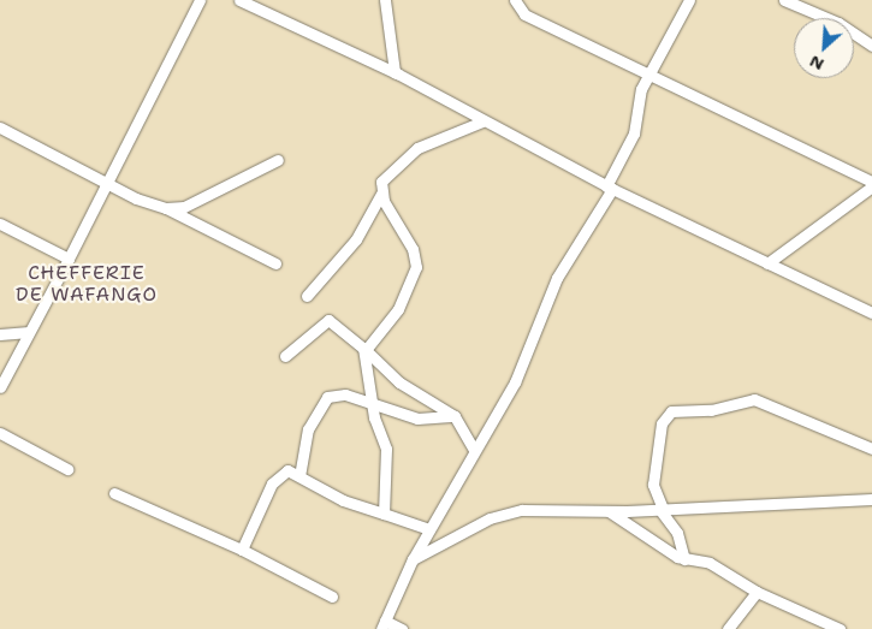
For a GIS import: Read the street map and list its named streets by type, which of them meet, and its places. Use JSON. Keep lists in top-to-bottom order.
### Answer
{
  "districts": ["CHEFFERIE DE WAFANGO"],
  "north": "bottom left"
}
